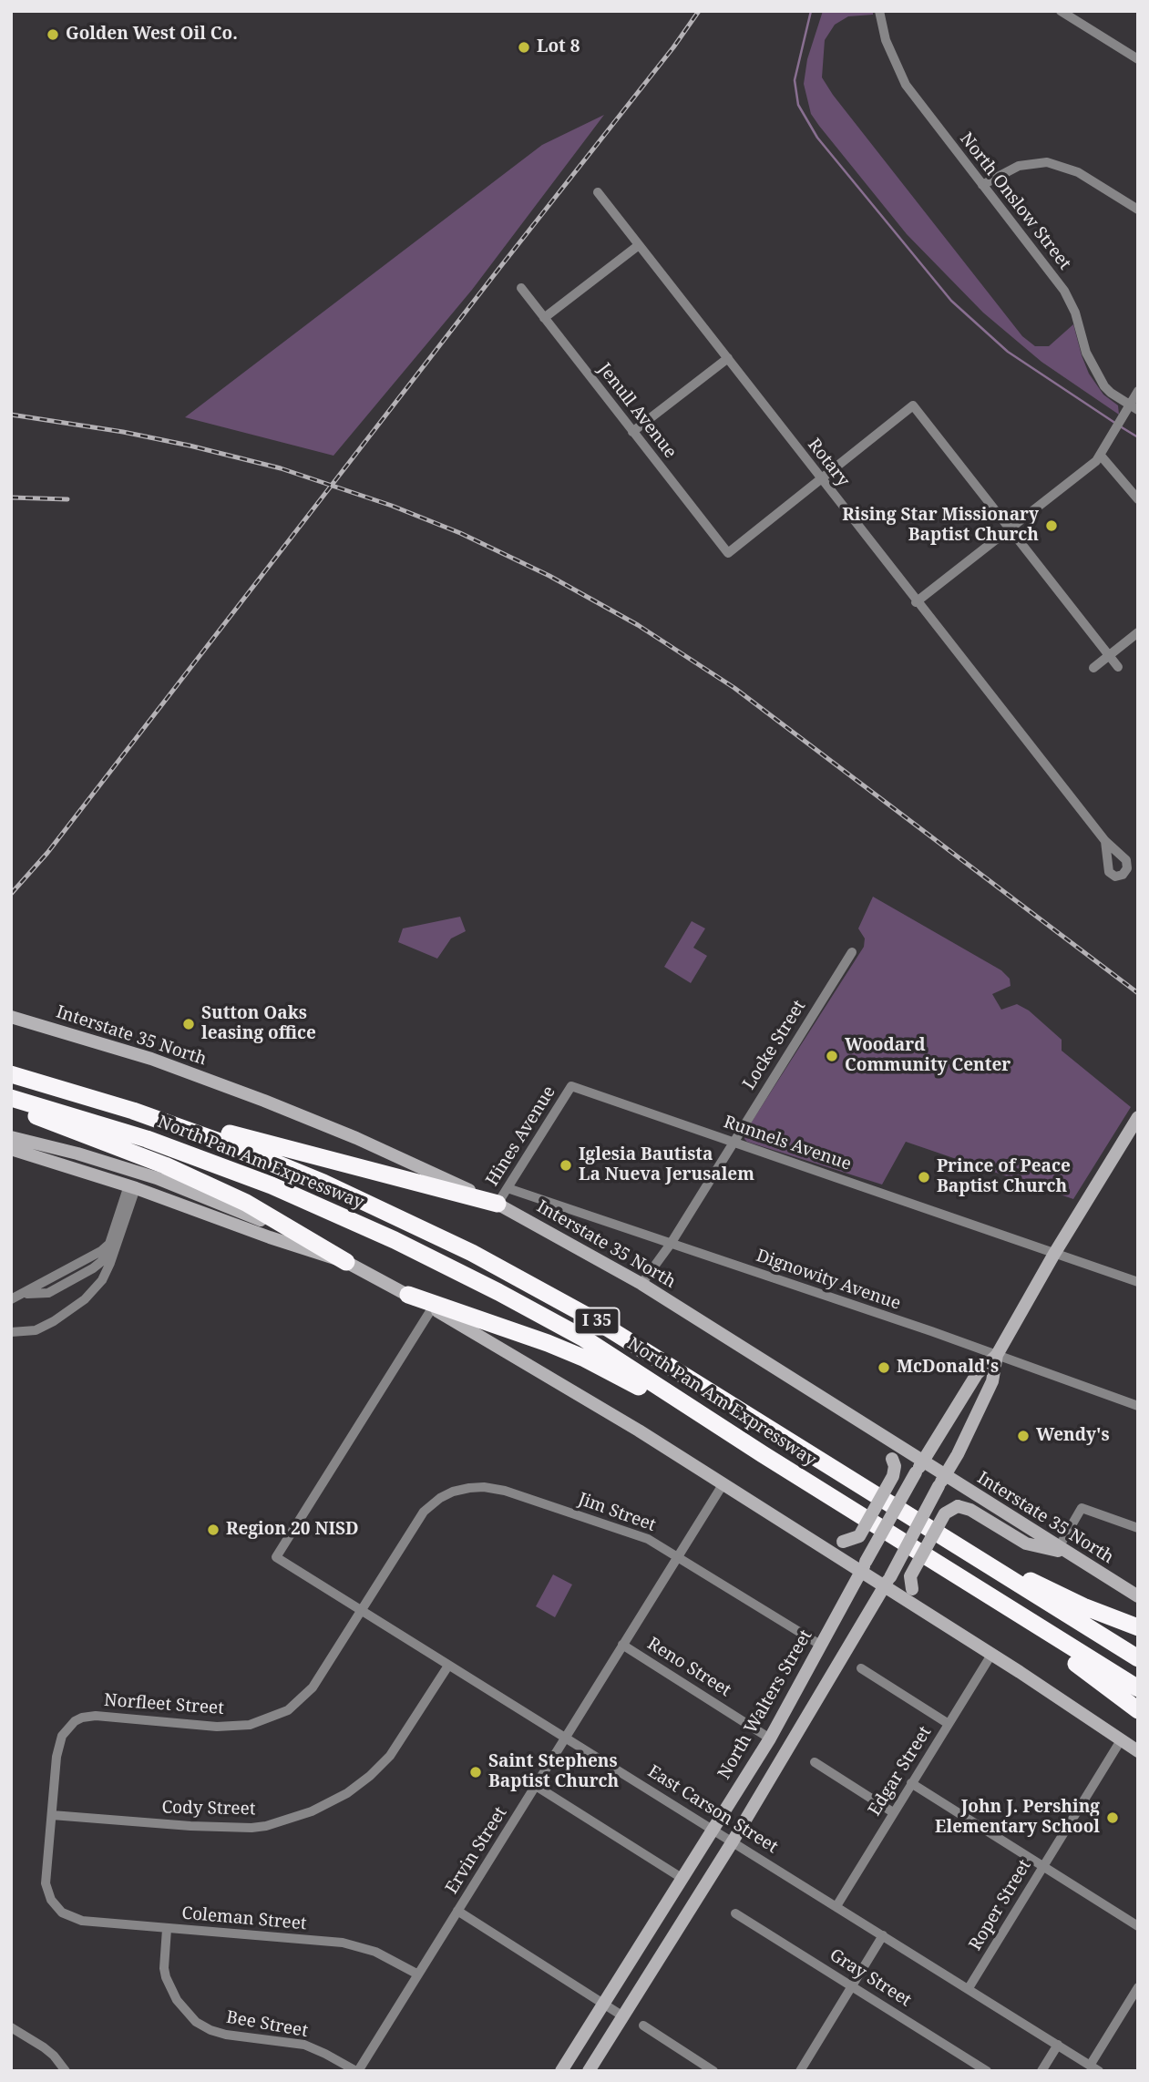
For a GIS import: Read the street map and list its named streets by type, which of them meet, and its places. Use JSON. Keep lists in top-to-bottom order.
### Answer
{
  "streets": {
    "highway": ["North Pan Am Expressway", "I 35"],
    "main road": ["Interstate 35 North", "North Walters Street"],
    "street": [
      "North Onslow Street",
      "Jenull Avenue",
      "Rotary",
      "Locke Street",
      "Hines Avenue",
      "Runnels Avenue",
      "Dignowity Avenue",
      "Jim Street",
      "Reno Street",
      "Norfleet Street",
      "Edgar Street",
      "Cody Street",
      "East Carson Street",
      "Ervin Street",
      "Roper Street",
      "Coleman Street",
      "Gray Street",
      "Bee Street"
    ]
  },
  "crossings": [
    ["Jenull Avenue", "Rotary"],
    ["Interstate 35 North", "Locke Street"],
    ["Interstate 35 North", "Hines Avenue"],
    ["Interstate 35 North", "North Walters Street"],
    ["Locke Street", "Runnels Avenue"],
    ["Locke Street", "Dignowity Avenue"],
    ["Hines Avenue", "Runnels Avenue"],
    ["Hines Avenue", "Dignowity Avenue"],
    ["Runnels Avenue", "North Walters Street"],
    ["Dignowity Avenue", "North Walters Street"],
    ["Jim Street", "Norfleet Street"],
    ["Jim Street", "North Walters Street"],
    ["Jim Street", "Ervin Street"],
    ["Reno Street", "North Walters Street"],
    ["Reno Street", "Ervin Street"],
    ["Norfleet Street", "Cody Street"],
    ["Norfleet Street", "East Carson Street"],
    ["Norfleet Street", "Coleman Street"],
    ["North Walters Street", "East Carson Street"],
    ["Edgar Street", "East Carson Street"],
    ["Cody Street", "East Carson Street"],
    ["East Carson Street", "Ervin Street"],
    ["East Carson Street", "Roper Street"],
    ["Ervin Street", "Coleman Street"],
    ["Ervin Street", "Bee Street"],
    ["Coleman Street", "Bee Street"]
  ],
  "places": [
    "Golden West Oil Co.",
    "Lot 8",
    "Rising Star Missionary Baptist Church",
    "Sutton Oaks leasing office",
    "Woodard Community Center",
    "Iglesia Bautista La Nueva Jerusalem",
    "Prince of Peace Baptist Church",
    "McDonald's",
    "Wendy's",
    "Region 20 NISD",
    "Saint Stephens Baptist Church",
    "John J. Pershing Elementary School"
  ]
}
